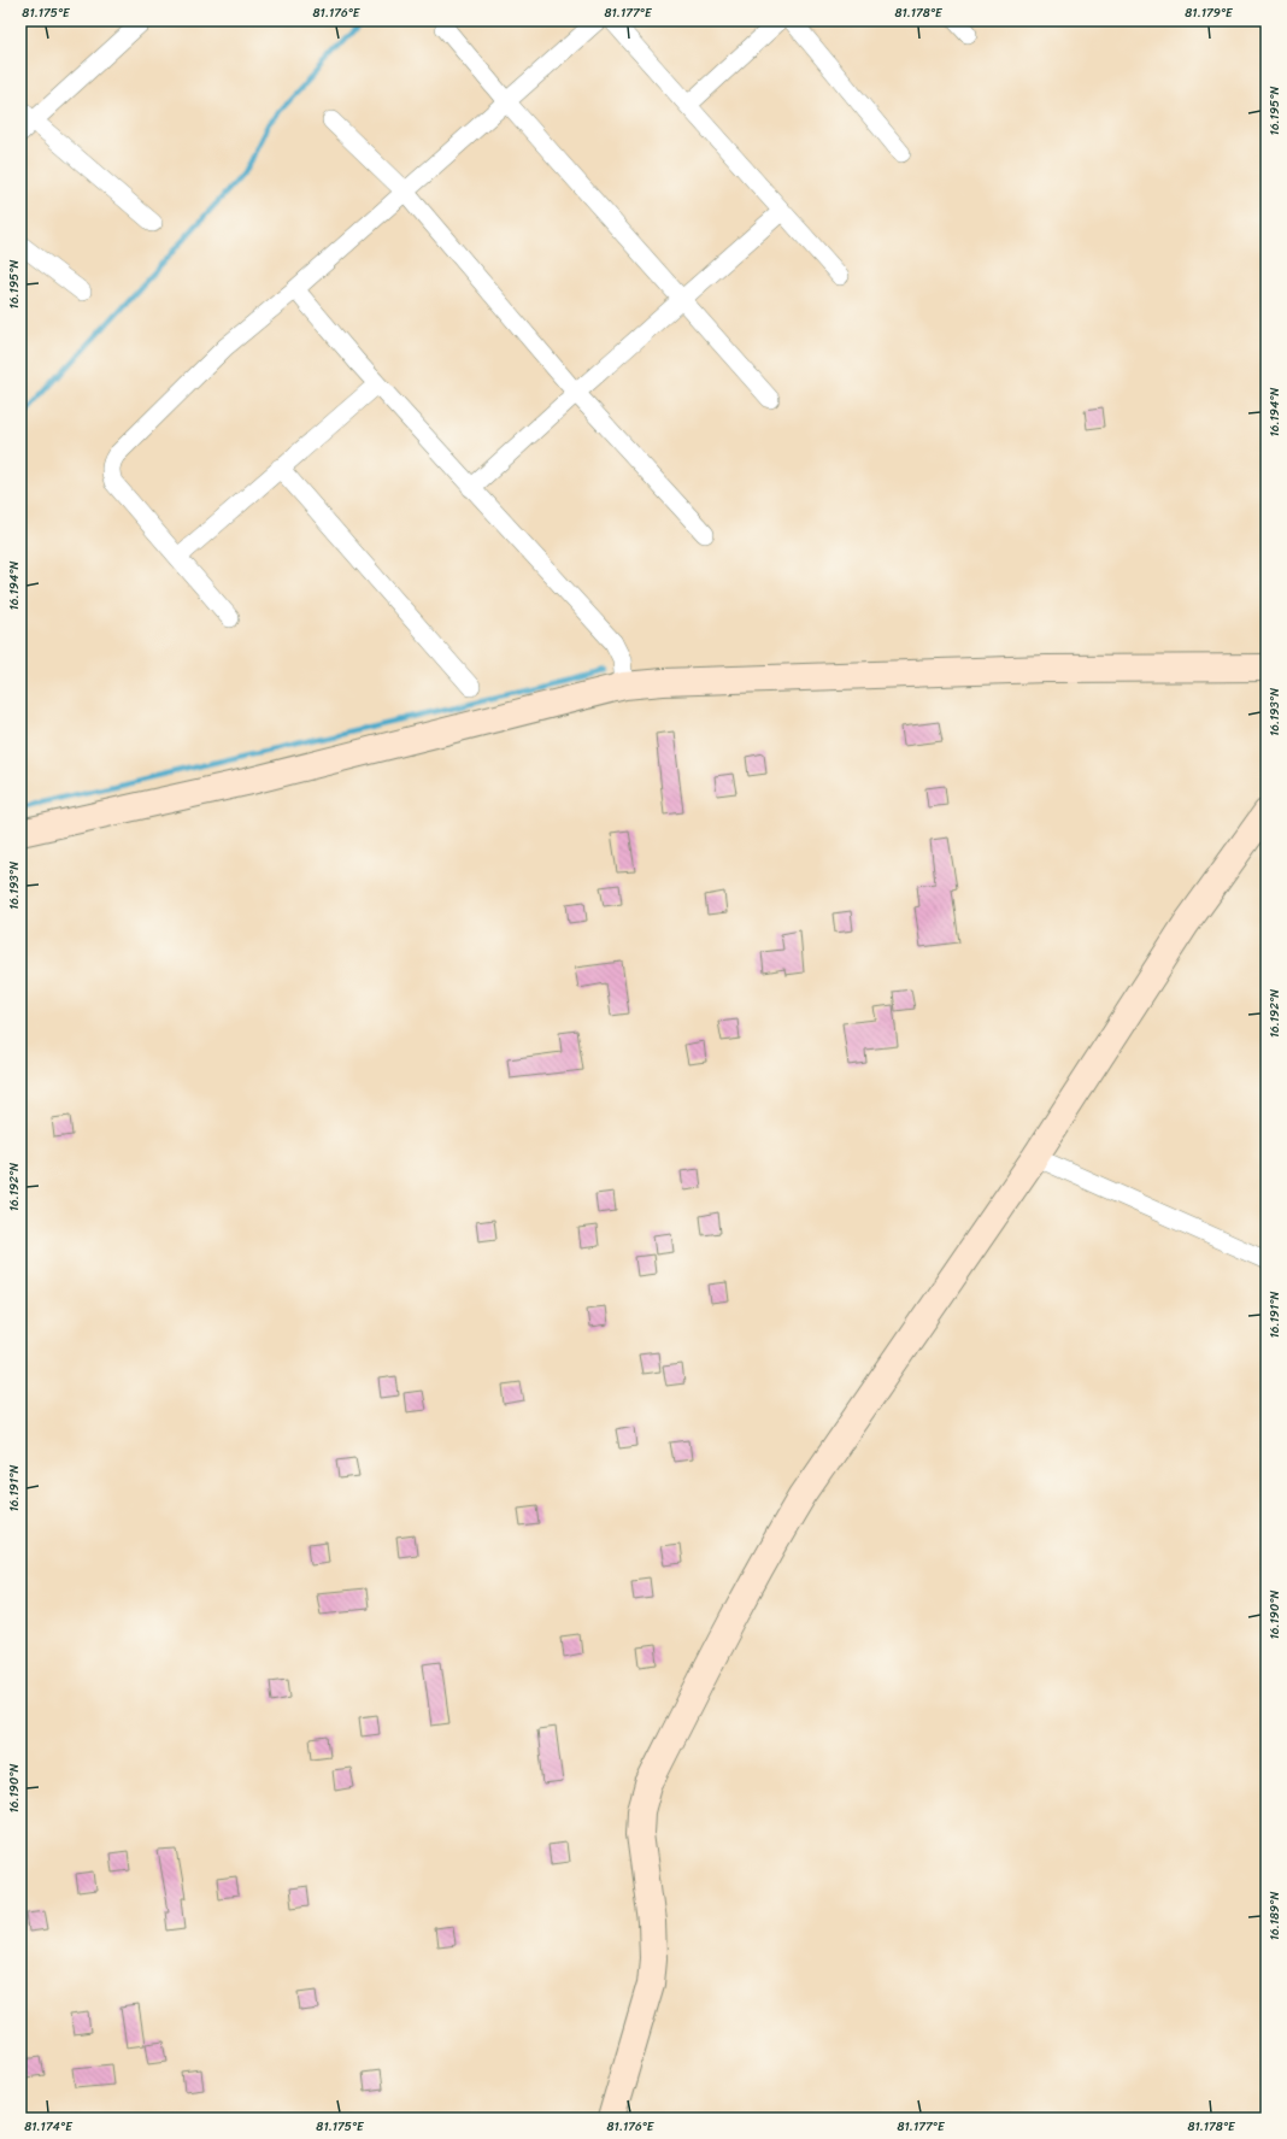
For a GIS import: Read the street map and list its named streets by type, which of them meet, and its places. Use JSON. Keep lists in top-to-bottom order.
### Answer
{
  "coordinates": [
    "81.175°E",
    "81.176°E",
    "81.177°E",
    "81.178°E",
    "81.179°E",
    "16.195°N",
    "16.194°N",
    "16.193°N",
    "16.192°N",
    "16.191°N",
    "16.190°N",
    "16.189°N",
    "81.174°E"
  ]
}
